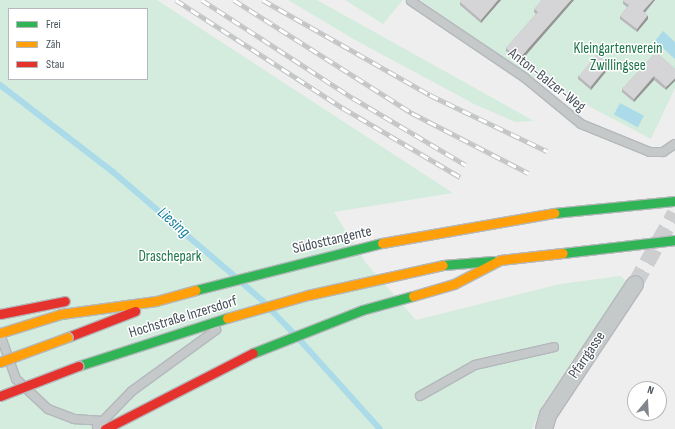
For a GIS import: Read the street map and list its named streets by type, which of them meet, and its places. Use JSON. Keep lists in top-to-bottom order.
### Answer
{
  "streets": {
    "highway": ["Südosttangente", "Hochstraße Inzersdorf"],
    "street": ["Pfarrgasse"],
    "lane": ["Anton-Balzer-Weg"]
  },
  "crossings": [
    ["Südosttangente", "Hochstraße Inzersdorf"]
  ],
  "water": ["Liesing"],
  "parks": ["Kleingartenverein Zwillingsee", "Draschepark"],
  "legend": ["Frei", "Zäh", "Stau"],
  "north": "top"
}
